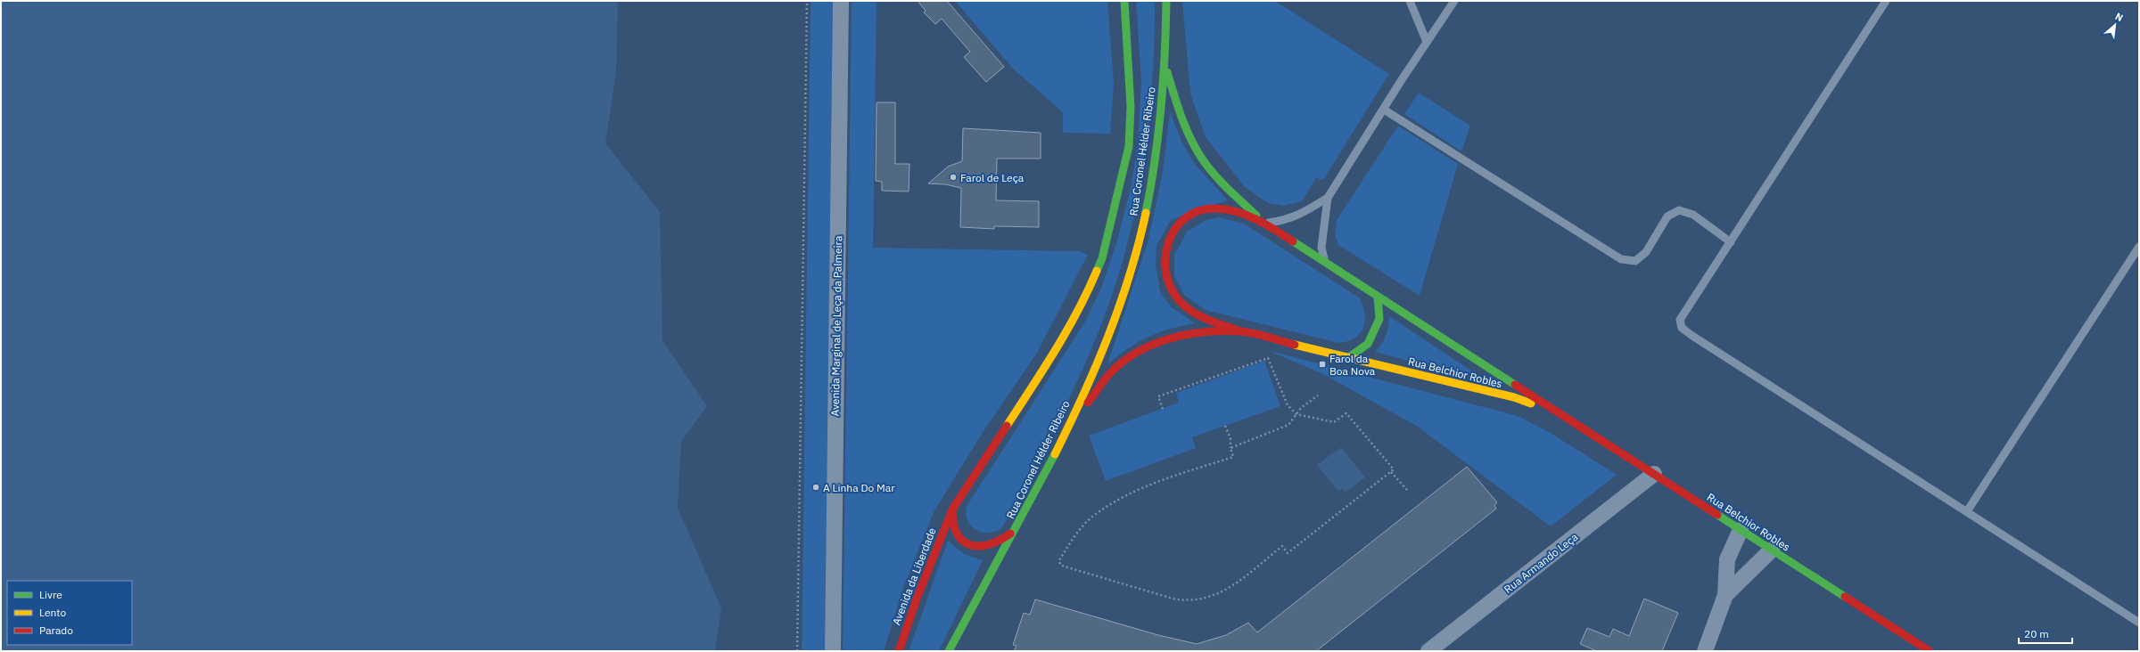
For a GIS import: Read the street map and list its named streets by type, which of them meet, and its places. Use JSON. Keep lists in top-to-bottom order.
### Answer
{
  "streets": {
    "main road": ["Rua Coronel Hélder Ribeiro", "Rua Belchior Robles", "Avenida da Liberdade"],
    "street": ["Avenida Marginal de Leça da Palmeira", "Rua Armando Leça"]
  },
  "crossings": [
    ["Rua Coronel Hélder Ribeiro", "Rua Belchior Robles"],
    ["Rua Coronel Hélder Ribeiro", "Avenida da Liberdade"],
    ["Rua Belchior Robles", "Rua Armando Leça"]
  ],
  "places": {
    "other": ["Farol de Leça", "A Linha Do Mar"],
    "transit": ["Farol da Boa Nova"]
  },
  "legend": ["Livre", "Lento", "Parado"],
  "scale_bar": "20 m",
  "north": "top right"
}
